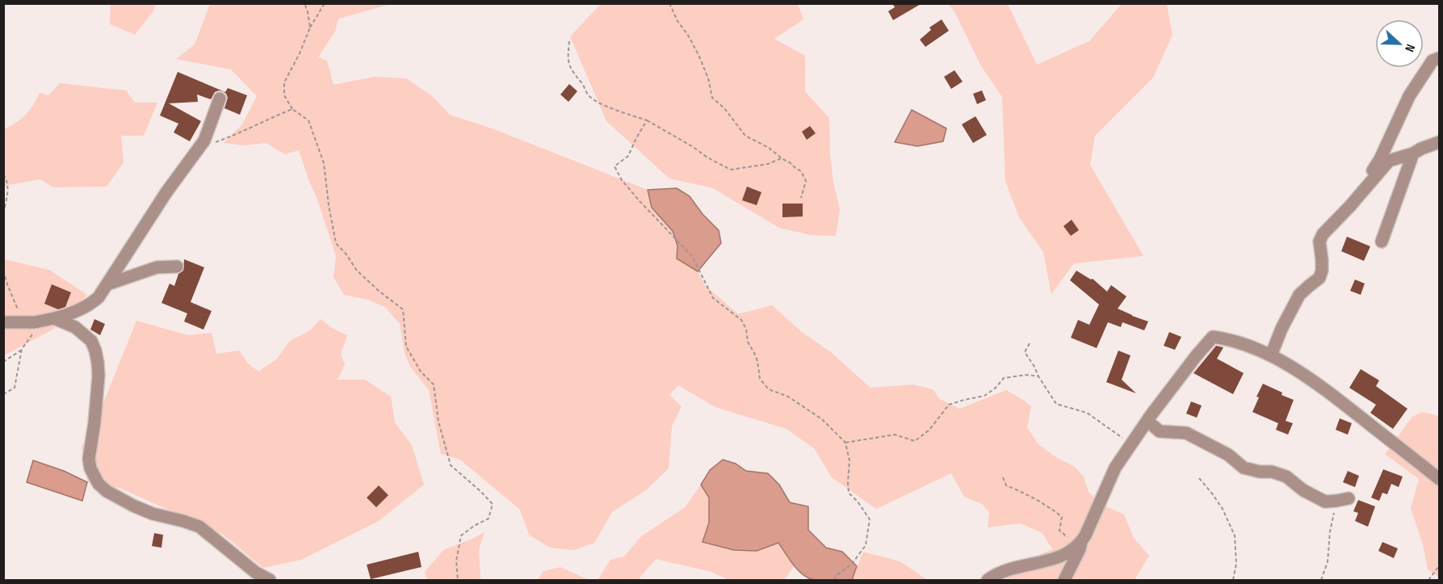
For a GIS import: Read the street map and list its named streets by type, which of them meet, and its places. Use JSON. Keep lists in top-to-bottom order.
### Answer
{
  "north": "right"
}
